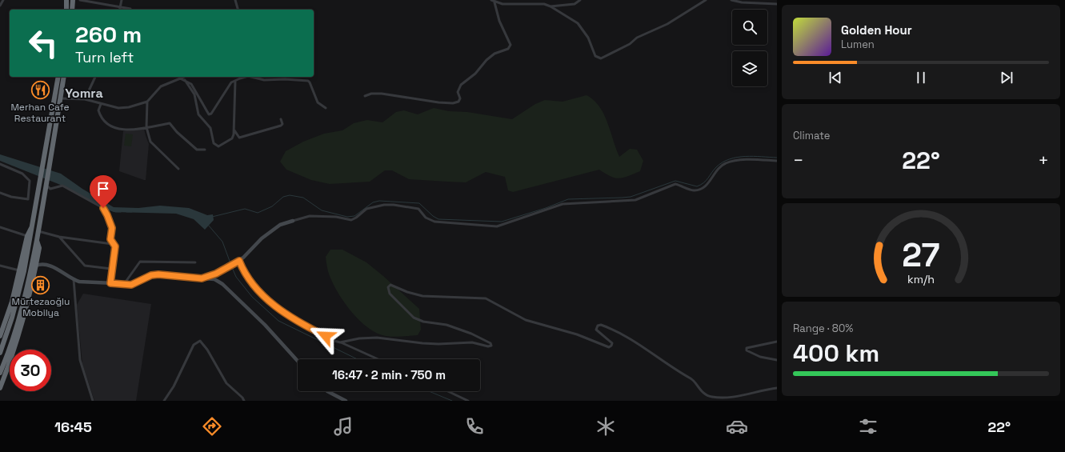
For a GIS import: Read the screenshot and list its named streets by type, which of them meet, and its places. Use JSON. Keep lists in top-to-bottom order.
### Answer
{
  "districts": ["Yomra"],
  "places": {
    "restaurant": ["Merhan Cafe Restaurant"],
    "building": ["Mürtezaoğlu Mobilya"]
  },
  "page": {
    "turn": ["260 m", "Turn left"],
    "song": ["Golden Hour", "Lumen"],
    "tile": [
      "Climate",
      ["Range · 80%", "400 km"]
    ],
    "heat": ["−", "22°", "+"],
    "limit": "30",
    "trip": "16:47 · 2 min · 750 m",
    "tabs": ["16:45", "22°"],
    "gauge": ["27", "km/h"]
  }
}
